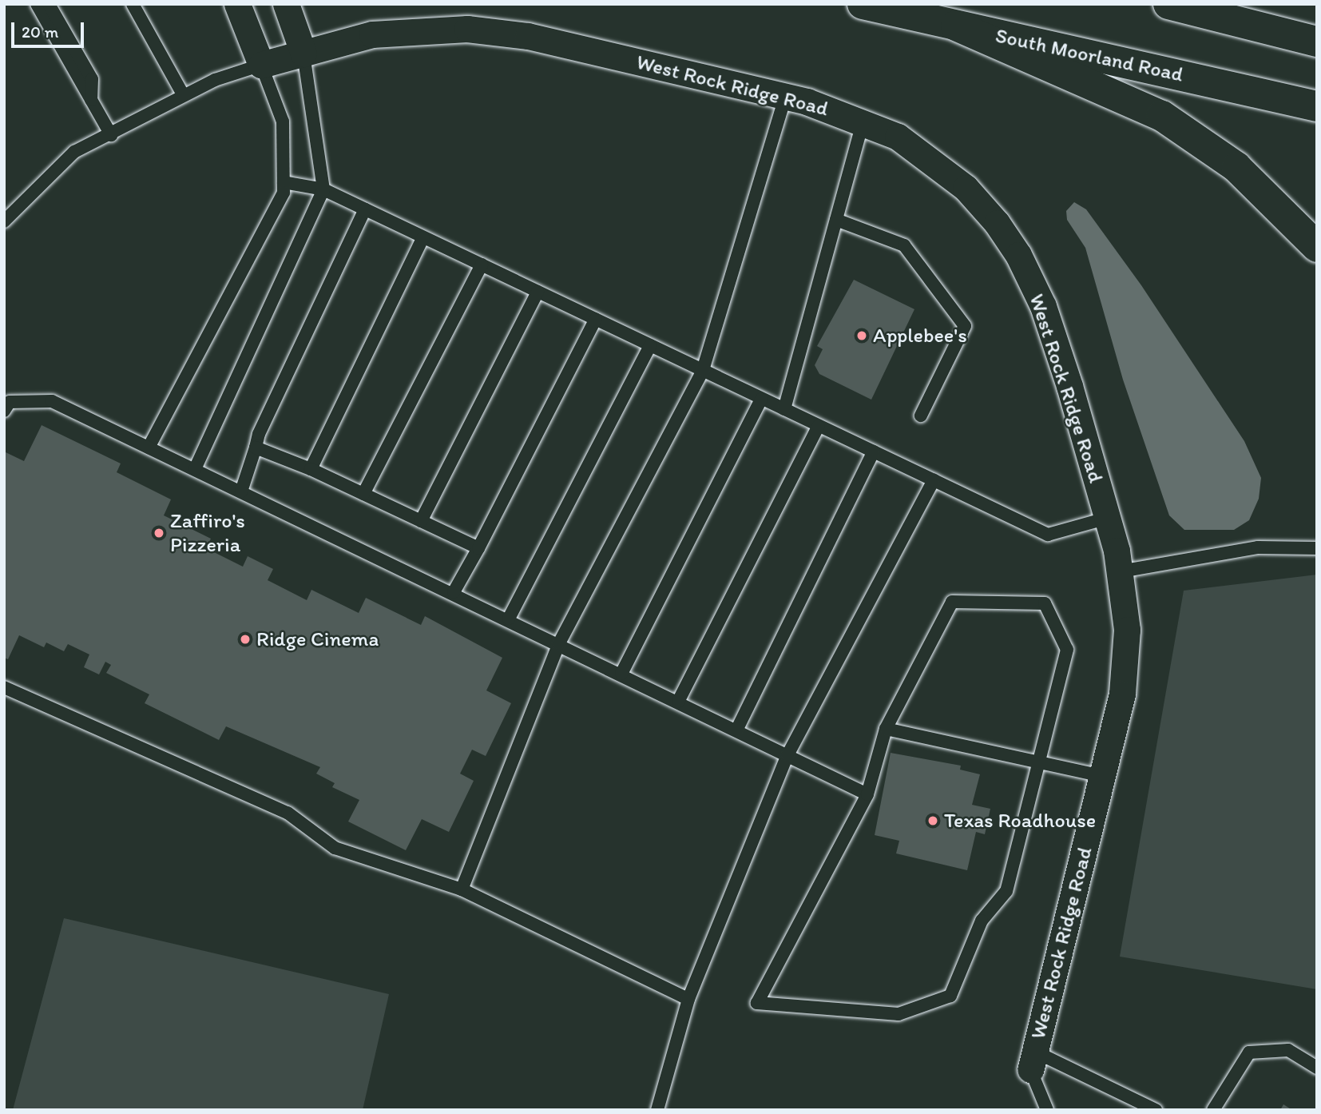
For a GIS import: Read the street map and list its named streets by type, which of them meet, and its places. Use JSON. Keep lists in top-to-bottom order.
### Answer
{
  "streets": {
    "main road": ["South Moorland Road"],
    "street": ["West Rock Ridge Road"]
  },
  "places": [
    "Applebee's",
    "Zaffiro's Pizzeria",
    "Ridge Cinema",
    "Texas Roadhouse"
  ],
  "scale_bar": "20 m"
}
